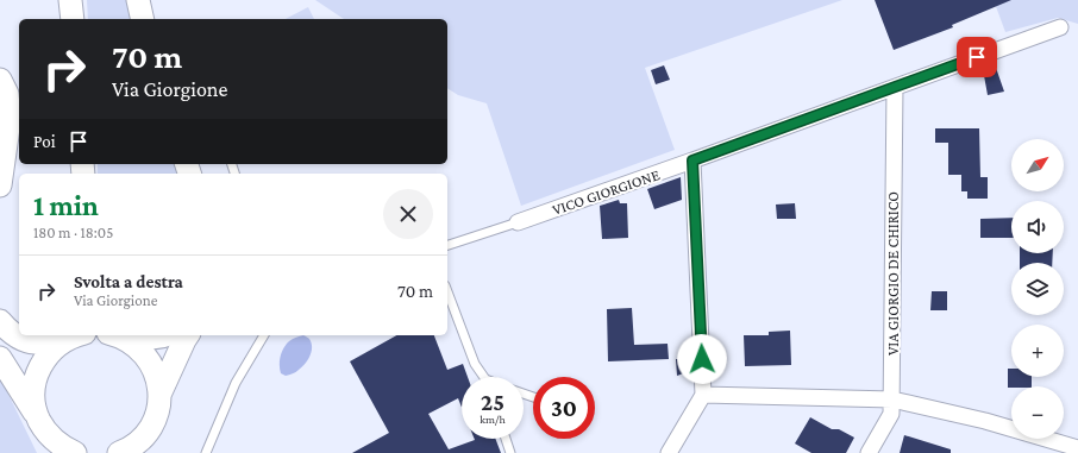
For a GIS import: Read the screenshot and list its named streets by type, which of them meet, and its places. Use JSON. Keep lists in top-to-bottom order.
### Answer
{
  "streets": {
    "street": ["VICO GIORGIONE", "VIA GIORGIO DE CHIRICO"]
  },
  "crossings": [
    ["VICO GIORGIONE", "VIA GIORGIO DE CHIRICO"]
  ],
  "north": "top right",
  "page": {
    "turn": ["70 m", "Via Giorgione"],
    "then": "Poi",
    "map_buttons": ["+", "−"],
    "heading": ["1 min", "180 m · 18:05"],
    "list": [
      {
        "name": "Svolta a destra",
        "note": "Via Giorgione",
        "value": "70 m"
      }
    ],
    "speed": "25 km/h",
    "limit": "30"
  }
}
